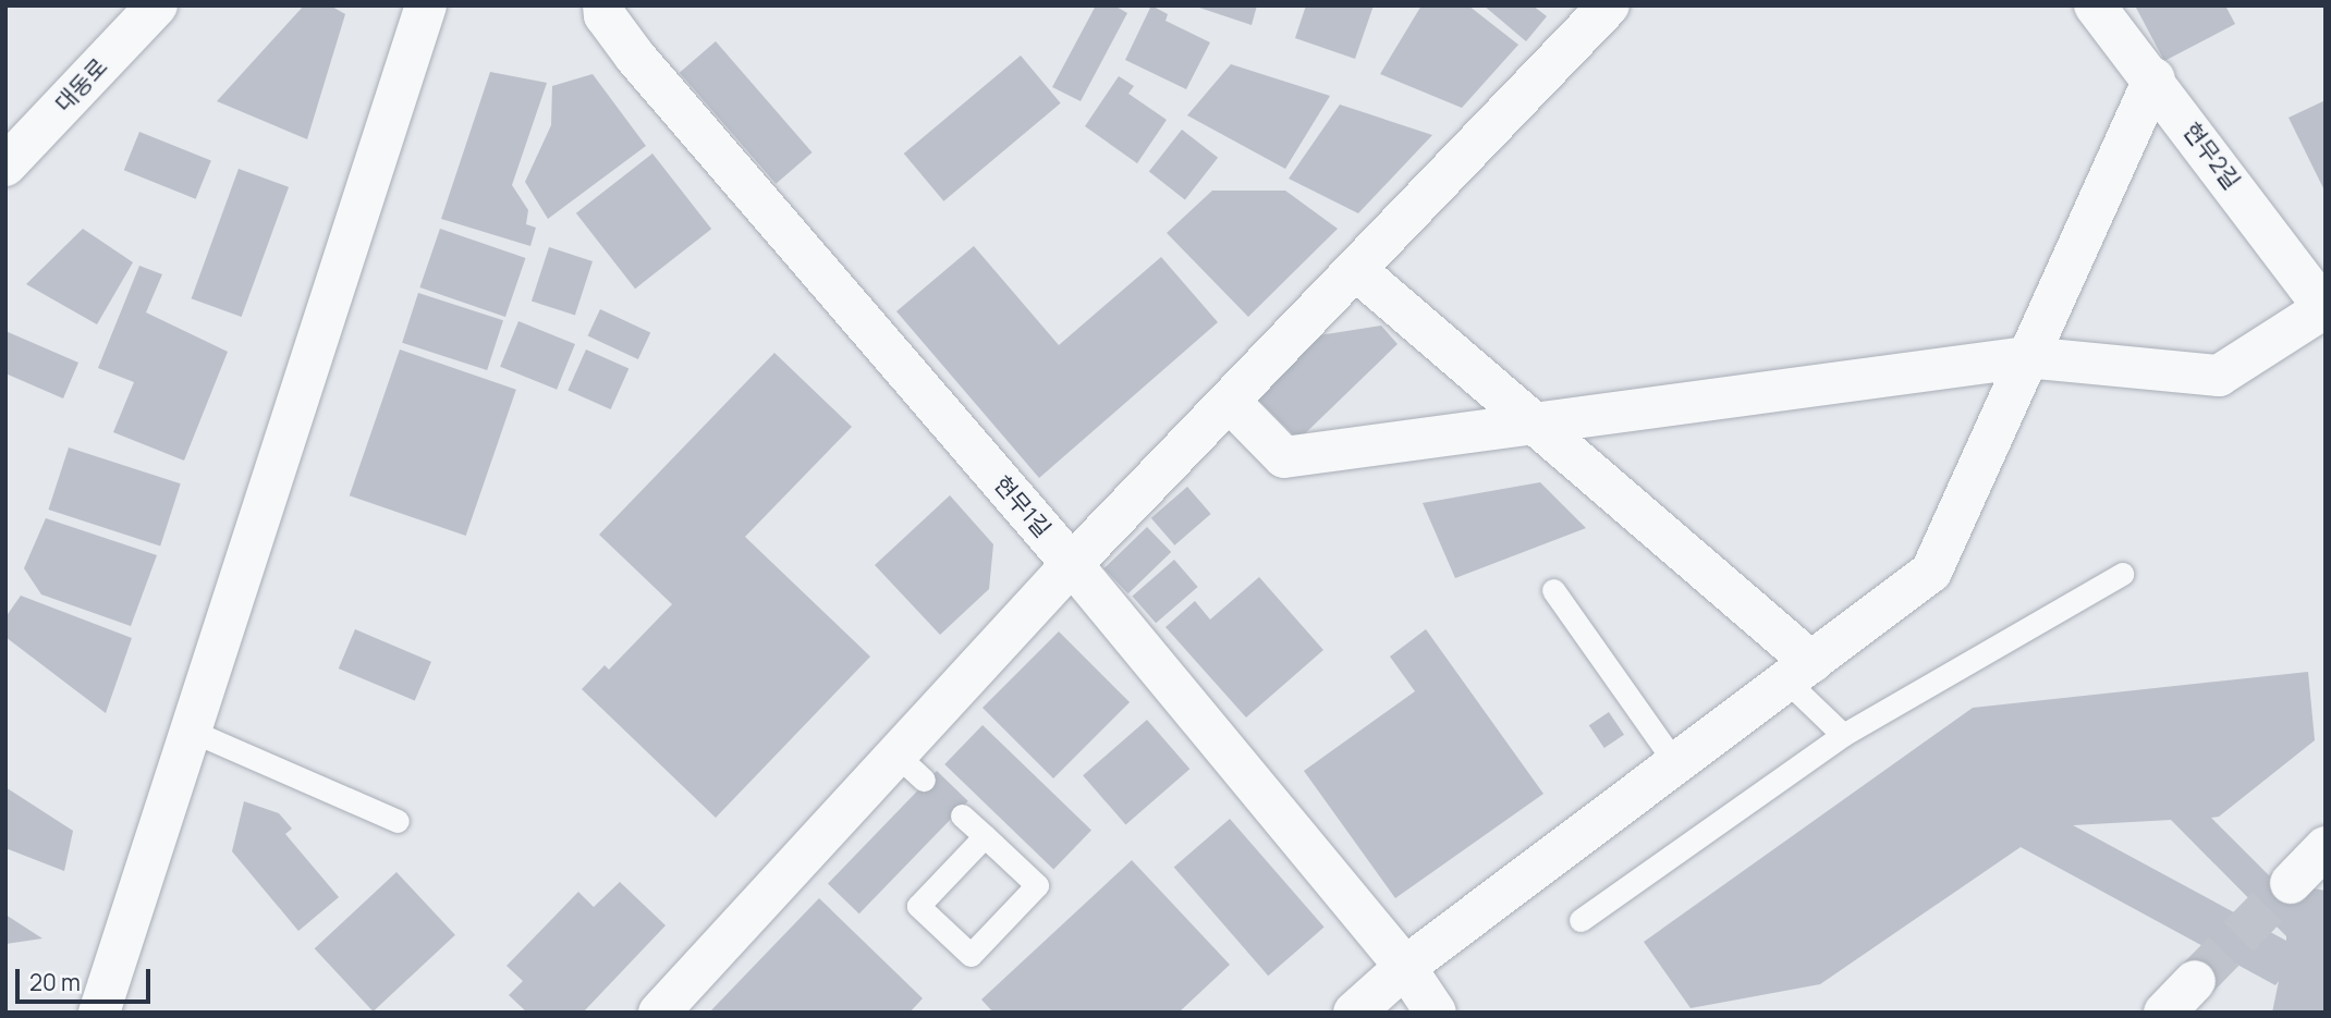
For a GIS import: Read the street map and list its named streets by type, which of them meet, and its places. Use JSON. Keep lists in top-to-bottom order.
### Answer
{
  "streets": {
    "street": ["대동로", "현무2길", "현무1길"]
  },
  "scale_bar": "20 m"
}
